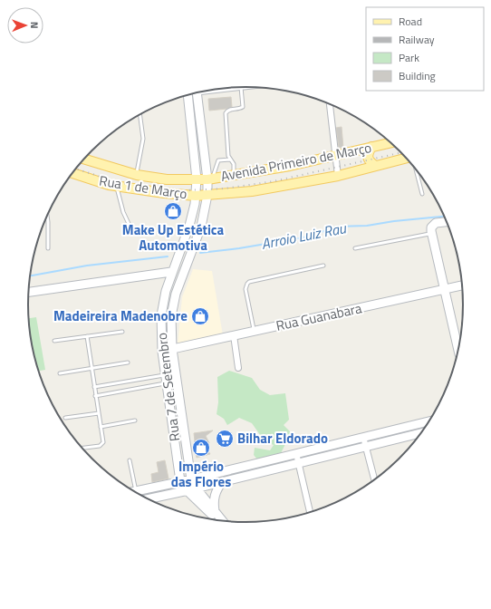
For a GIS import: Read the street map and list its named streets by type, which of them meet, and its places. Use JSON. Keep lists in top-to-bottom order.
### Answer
{
  "streets": {
    "main road": [
      "Avenida Primeiro de Março",
      "Rua 1 de Março",
      "Rua Guanabara",
      "Rua 7 de Setembro"
    ]
  },
  "crossings": [
    ["Avenida Primeiro de Março", "Rua 1 de Março"],
    ["Avenida Primeiro de Março", "Rua 7 de Setembro"],
    ["Rua 1 de Março", "Rua 7 de Setembro"],
    ["Rua Guanabara", "Rua 7 de Setembro"]
  ],
  "water": ["Arroio Luiz Rau"],
  "places": {
    "shop": ["Make Up Estética Automotiva", "Madeireira Madenobre", "Império das Flores"],
    "supermarket": ["Bilhar Eldorado"]
  },
  "legend": [
    "Road",
    "Railway",
    "Park",
    "Building"
  ],
  "north": "right"
}
